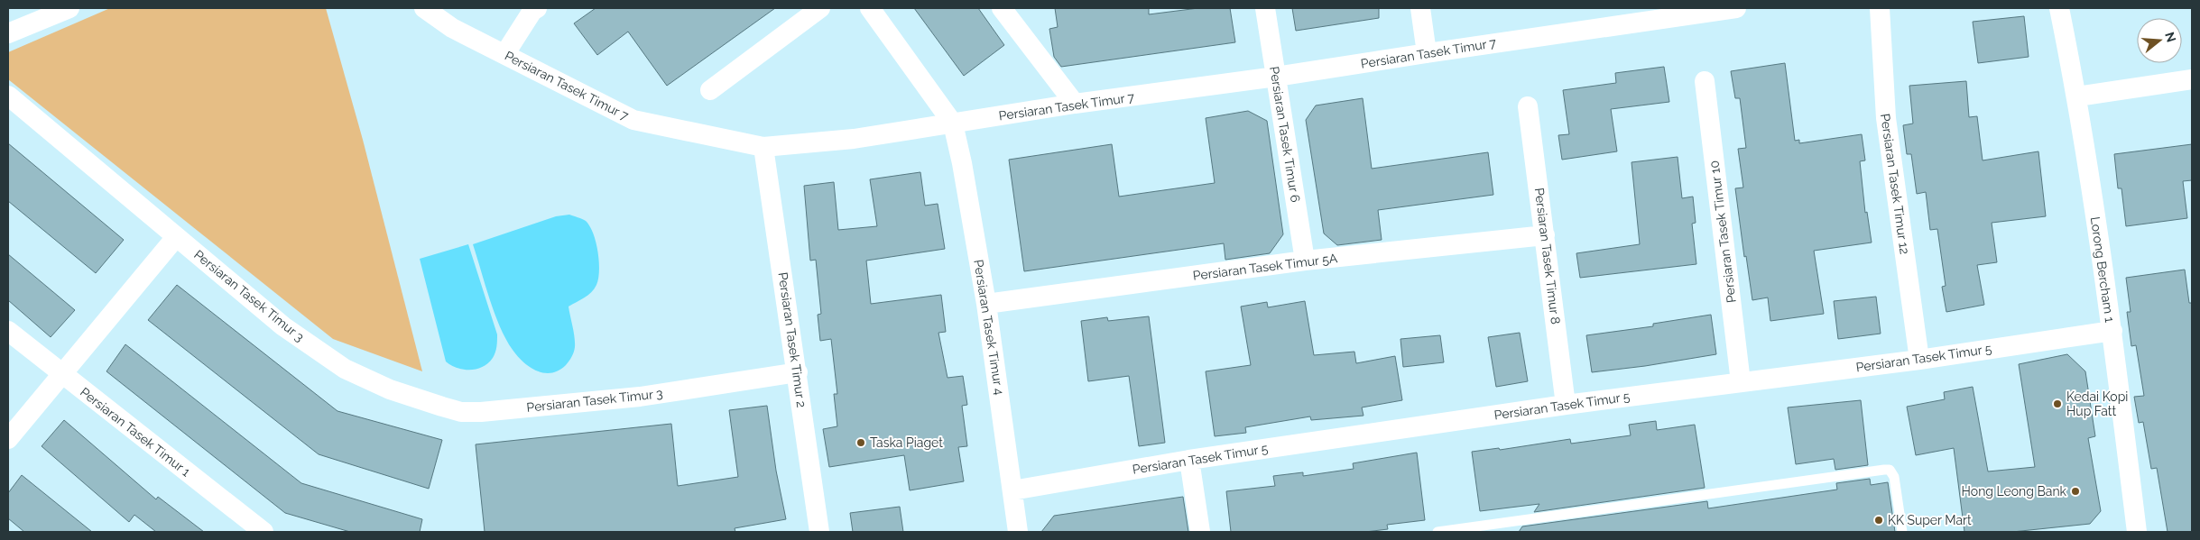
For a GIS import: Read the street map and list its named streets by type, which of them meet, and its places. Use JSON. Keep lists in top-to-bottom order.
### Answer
{
  "streets": {
    "street": [
      "Persiaran Tasek Timur 7",
      "Persiaran Tasek Timur 6",
      "Persiaran Tasek Timur 12",
      "Persiaran Tasek Timur 10",
      "Persiaran Tasek Timur 8",
      "Persiaran Tasek Timur 5A",
      "Lorong Bercham 1",
      "Persiaran Tasek Timur 3",
      "Persiaran Tasek Timur 4",
      "Persiaran Tasek Timur 2",
      "Persiaran Tasek Timur 5",
      "Persiaran Tasek Timur 1"
    ]
  },
  "crossings": [
    ["Persiaran Tasek Timur 7", "Persiaran Tasek Timur 6"],
    ["Persiaran Tasek Timur 7", "Persiaran Tasek Timur 4"],
    ["Persiaran Tasek Timur 7", "Persiaran Tasek Timur 2"],
    ["Persiaran Tasek Timur 6", "Persiaran Tasek Timur 5A"],
    ["Persiaran Tasek Timur 12", "Persiaran Tasek Timur 5"],
    ["Persiaran Tasek Timur 10", "Persiaran Tasek Timur 5"],
    ["Persiaran Tasek Timur 8", "Persiaran Tasek Timur 5A"],
    ["Persiaran Tasek Timur 8", "Persiaran Tasek Timur 5"],
    ["Persiaran Tasek Timur 5A", "Persiaran Tasek Timur 4"],
    ["Lorong Bercham 1", "Persiaran Tasek Timur 5"],
    ["Persiaran Tasek Timur 3", "Persiaran Tasek Timur 2"],
    ["Persiaran Tasek Timur 4", "Persiaran Tasek Timur 5"]
  ],
  "places": [
    "Kedai Kopi Hup Fatt",
    "Taska Piaget",
    "Hong Leong Bank",
    "KK Super Mart"
  ],
  "north": "right"
}
